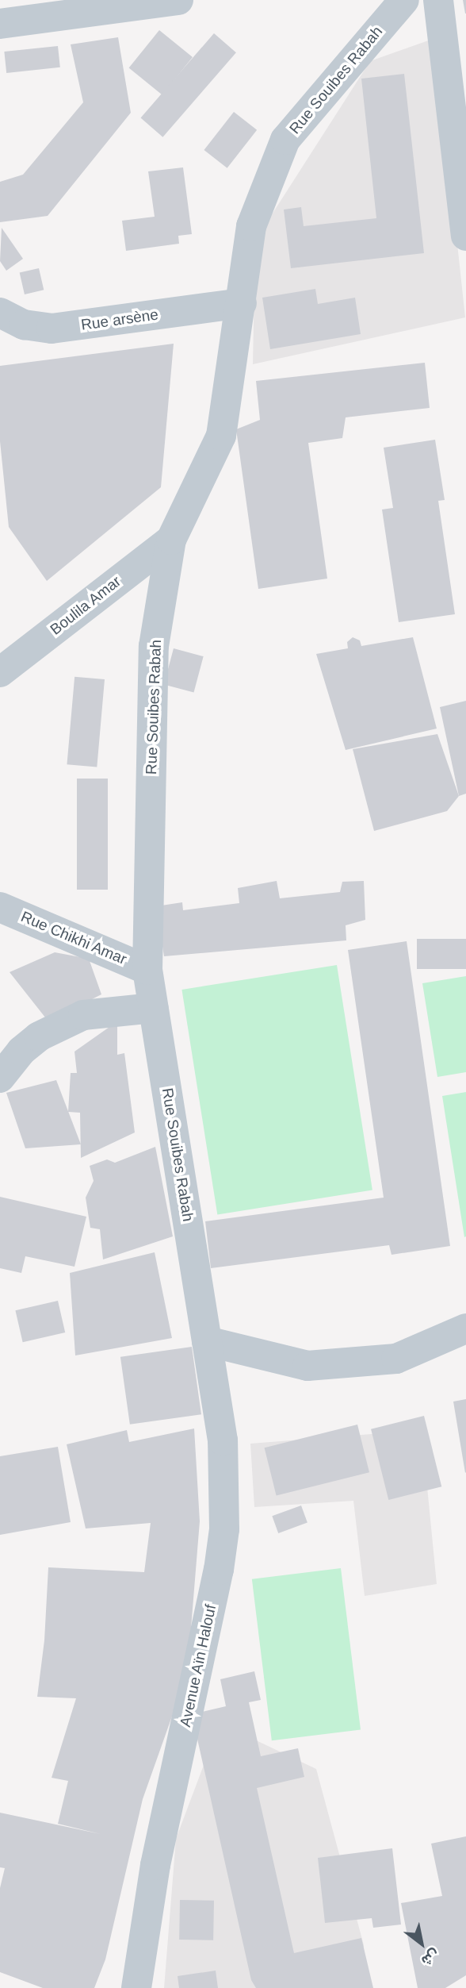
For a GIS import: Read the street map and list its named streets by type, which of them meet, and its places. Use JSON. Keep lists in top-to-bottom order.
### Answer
{
  "streets": {
    "street": [
      "Rue Souibes Rabah",
      "Rue arsène",
      "Boulila Amar",
      "Rue Chikhi Amar",
      "Avenue Aïn Halouf"
    ]
  },
  "crossings": [
    ["Rue Souibes Rabah", "Rue arsène"],
    ["Rue Souibes Rabah", "Boulila Amar"],
    ["Rue Souibes Rabah", "Rue Chikhi Amar"],
    ["Rue Souibes Rabah", "Avenue Aïn Halouf"]
  ],
  "north": "bottom right"
}
